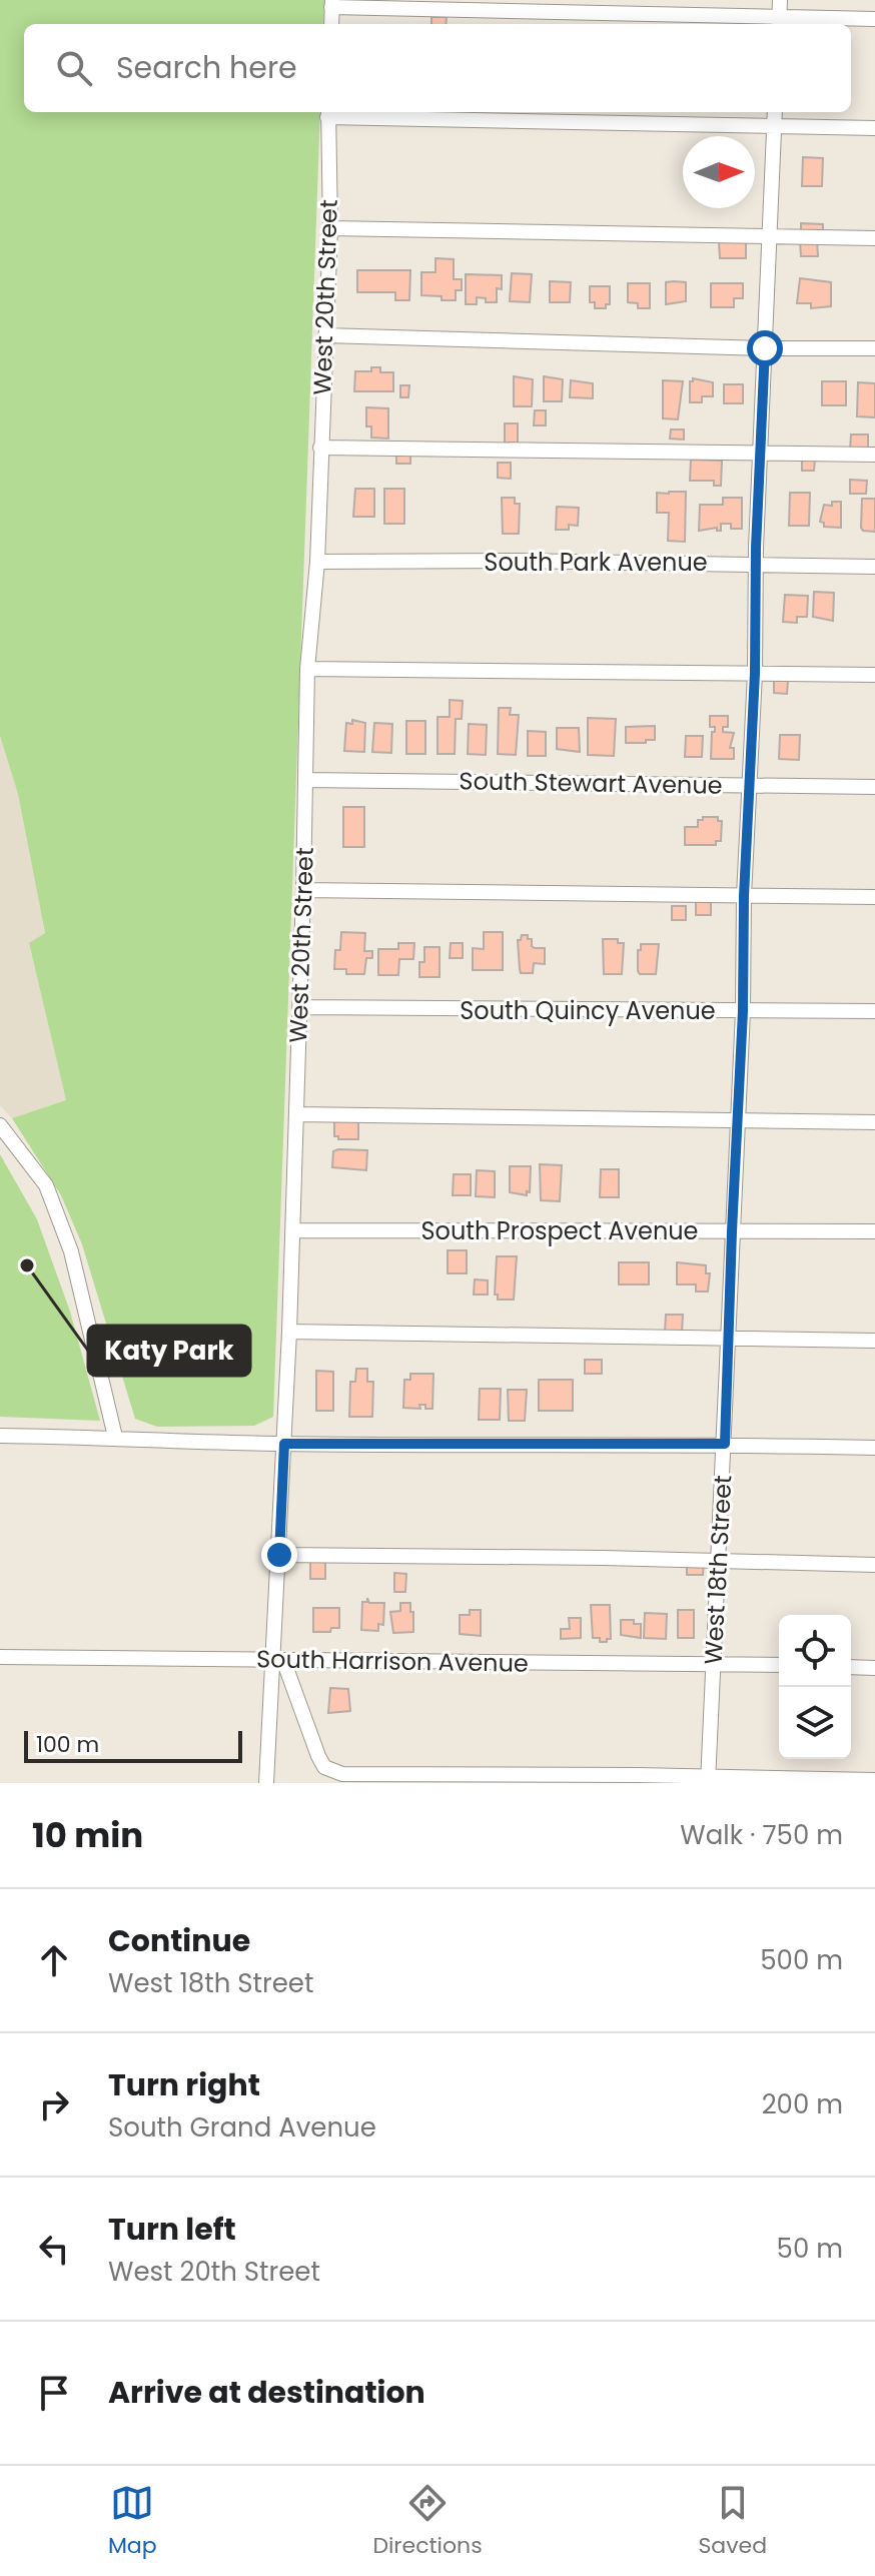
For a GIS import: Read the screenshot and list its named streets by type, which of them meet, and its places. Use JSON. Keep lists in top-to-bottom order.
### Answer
{
  "streets": {
    "street": [
      "West 20th Street",
      "South Park Avenue",
      "South Stewart Avenue",
      "South Quincy Avenue",
      "South Prospect Avenue",
      "West 18th Street",
      "South Harrison Avenue"
    ]
  },
  "crossings": [
    ["West 20th Street", "South Park Avenue"],
    ["West 20th Street", "South Stewart Avenue"],
    ["West 20th Street", "South Quincy Avenue"],
    ["West 20th Street", "South Prospect Avenue"],
    ["West 20th Street", "South Harrison Avenue"],
    ["South Park Avenue", "West 18th Street"],
    ["South Stewart Avenue", "West 18th Street"],
    ["South Quincy Avenue", "West 18th Street"],
    ["South Prospect Avenue", "West 18th Street"],
    ["West 18th Street", "South Harrison Avenue"]
  ],
  "places": ["Katy Park"],
  "scale_bar": "100 m",
  "north": "right",
  "page": {
    "search": "Search here",
    "scale": "100 m",
    "heading": ["10 min", "Walk · 750 m"],
    "list": [
      ["Continue", "West 18th Street", "500 m"],
      ["Turn right", "South Grand Avenue", "200 m"],
      ["Turn left", "West 20th Street", "50 m"],
      "Arrive at destination"
    ],
    "nav": ["Map", "Directions", "Saved"]
  }
}
